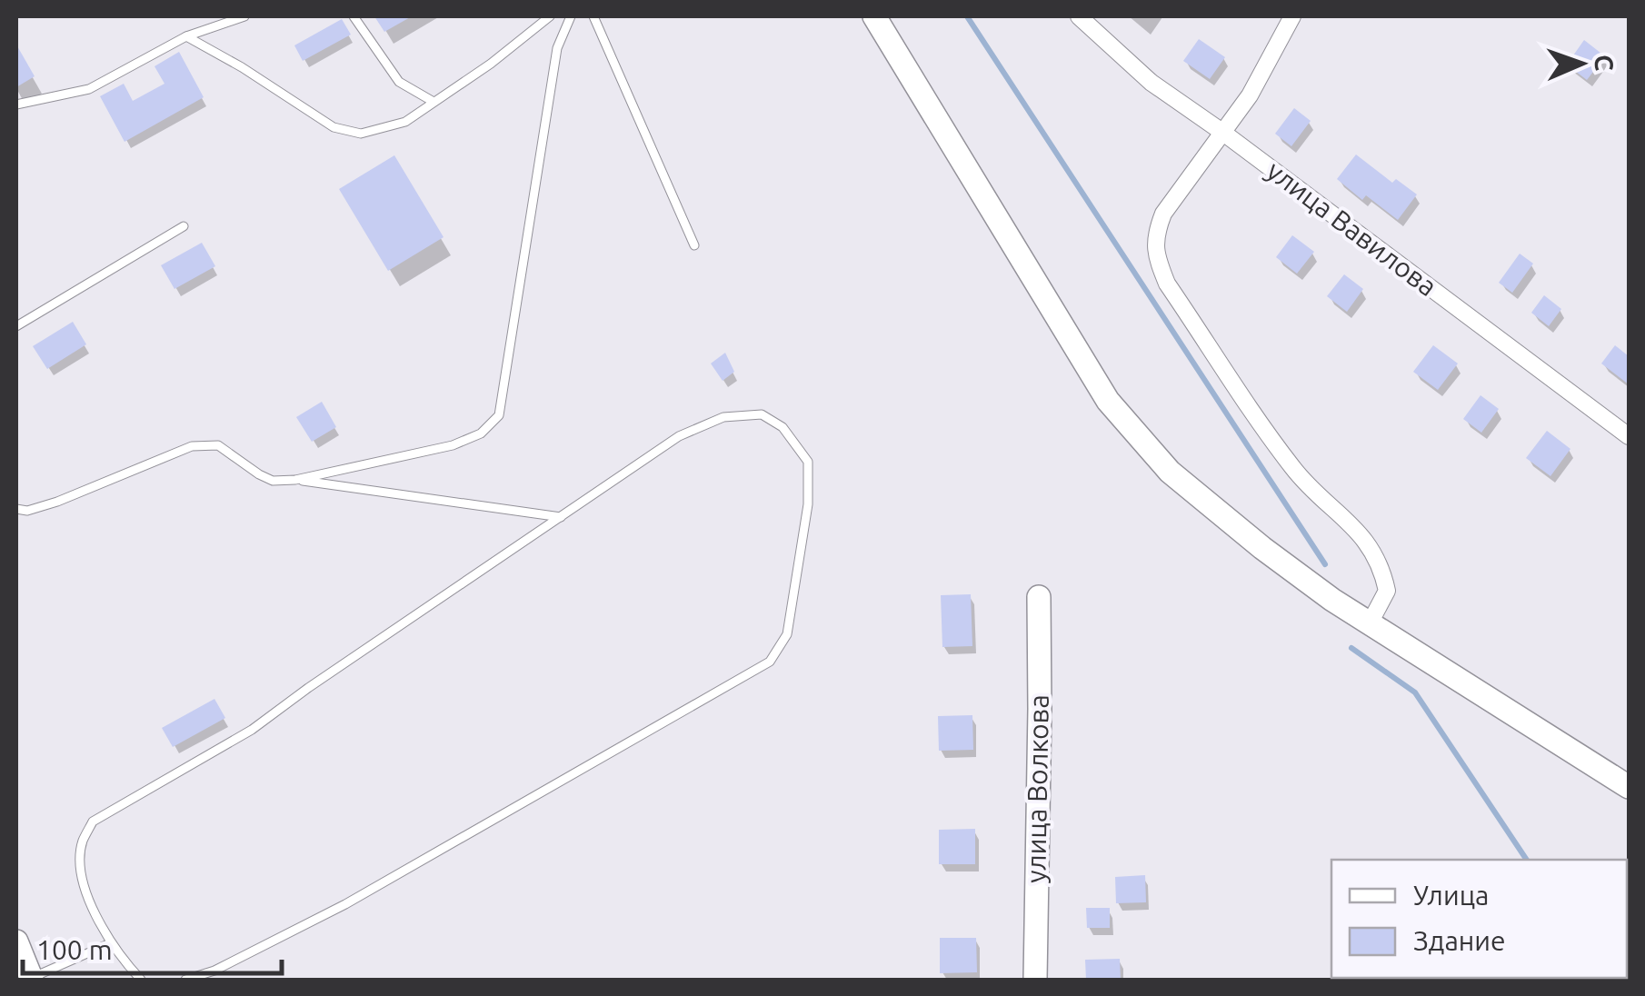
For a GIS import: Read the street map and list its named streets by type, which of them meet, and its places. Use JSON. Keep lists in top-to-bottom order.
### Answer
{
  "streets": {
    "street": ["улица Вавилова", "улица Волкова"]
  },
  "legend": ["Улица", "Здание"],
  "scale_bar": "100 m",
  "north": "right"
}
